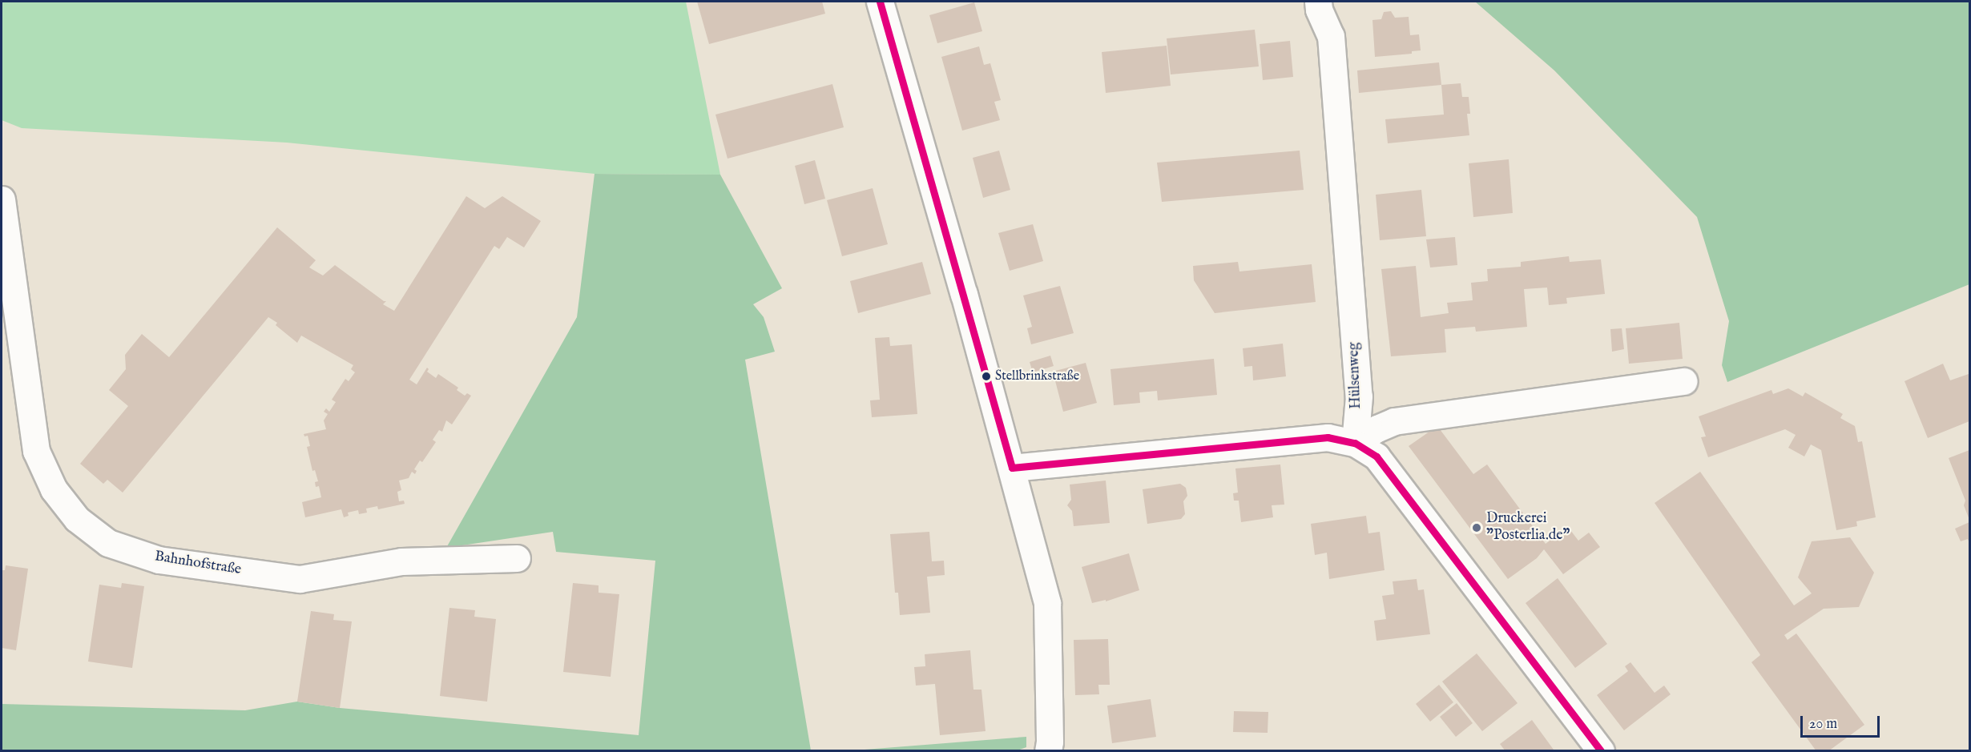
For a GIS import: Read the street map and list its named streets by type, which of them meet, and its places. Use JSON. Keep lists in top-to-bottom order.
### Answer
{
  "streets": {
    "street": ["Hülsenweg", "Bahnhofstraße"]
  },
  "places": ["Stellbrinkstraße", "Druckerei \"Posterlia.de\""],
  "scale_bar": "20 m"
}
